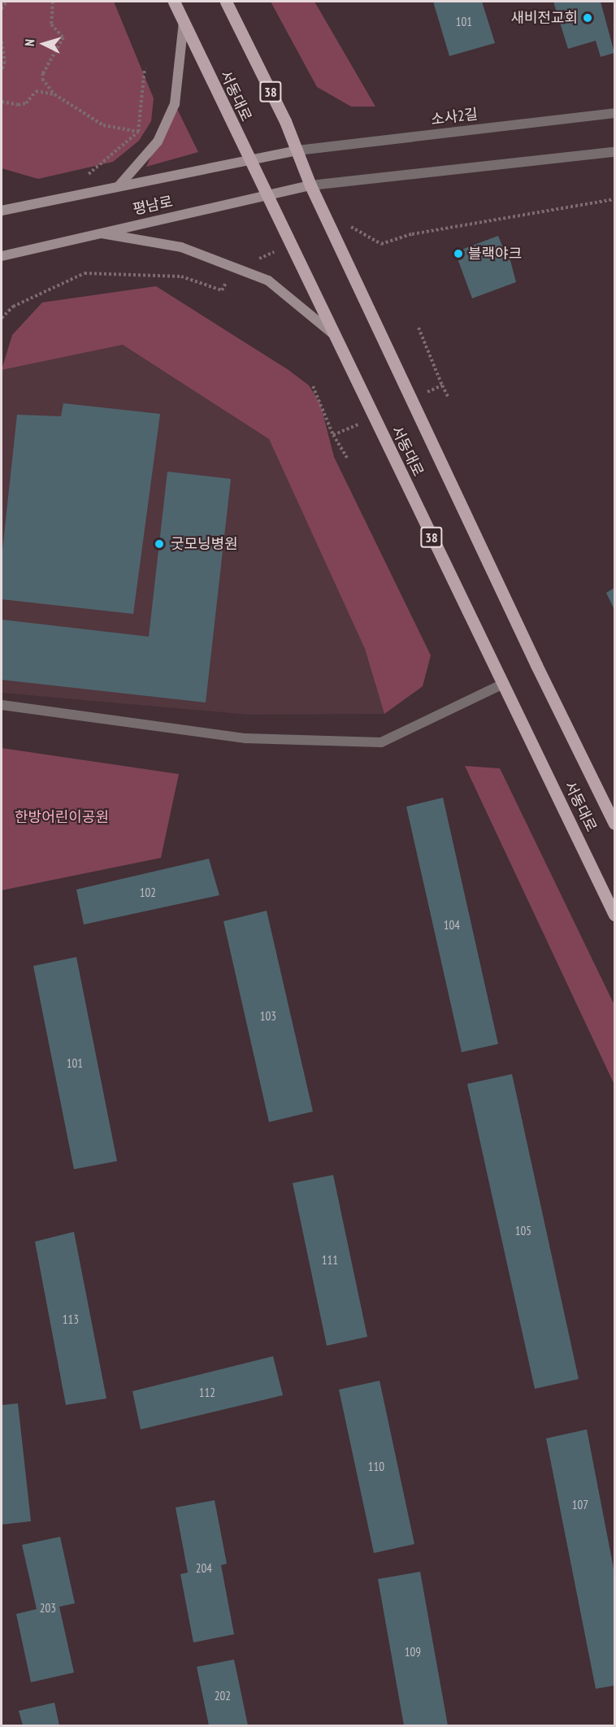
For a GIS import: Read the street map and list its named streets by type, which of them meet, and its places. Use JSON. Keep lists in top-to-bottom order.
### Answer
{
  "streets": {
    "main road": ["38", "서동대로", "평남로"],
    "street": ["소사2길"]
  },
  "crossings": [
    ["서동대로", "소사2길"],
    ["서동대로", "평남로"],
    ["소사2길", "평남로"]
  ],
  "parks": ["한방어린이공원"],
  "places": ["새비전교회", "블랙야크", "굿모닝병원"],
  "house_numbers": [
    "101",
    "102",
    "104",
    "103",
    "101",
    "105",
    "111",
    "113",
    "112",
    "110",
    "107",
    "204",
    "203",
    "109",
    "202"
  ],
  "north": "left"
}
